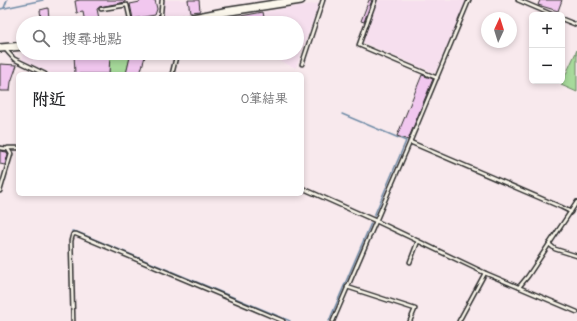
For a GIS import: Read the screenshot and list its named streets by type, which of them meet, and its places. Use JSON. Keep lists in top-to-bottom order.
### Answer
{
  "north": "top",
  "page": {
    "map_buttons": ["+", "−"],
    "search": "搜尋地點",
    "heading": ["附近", "0筆結果"]
  }
}
